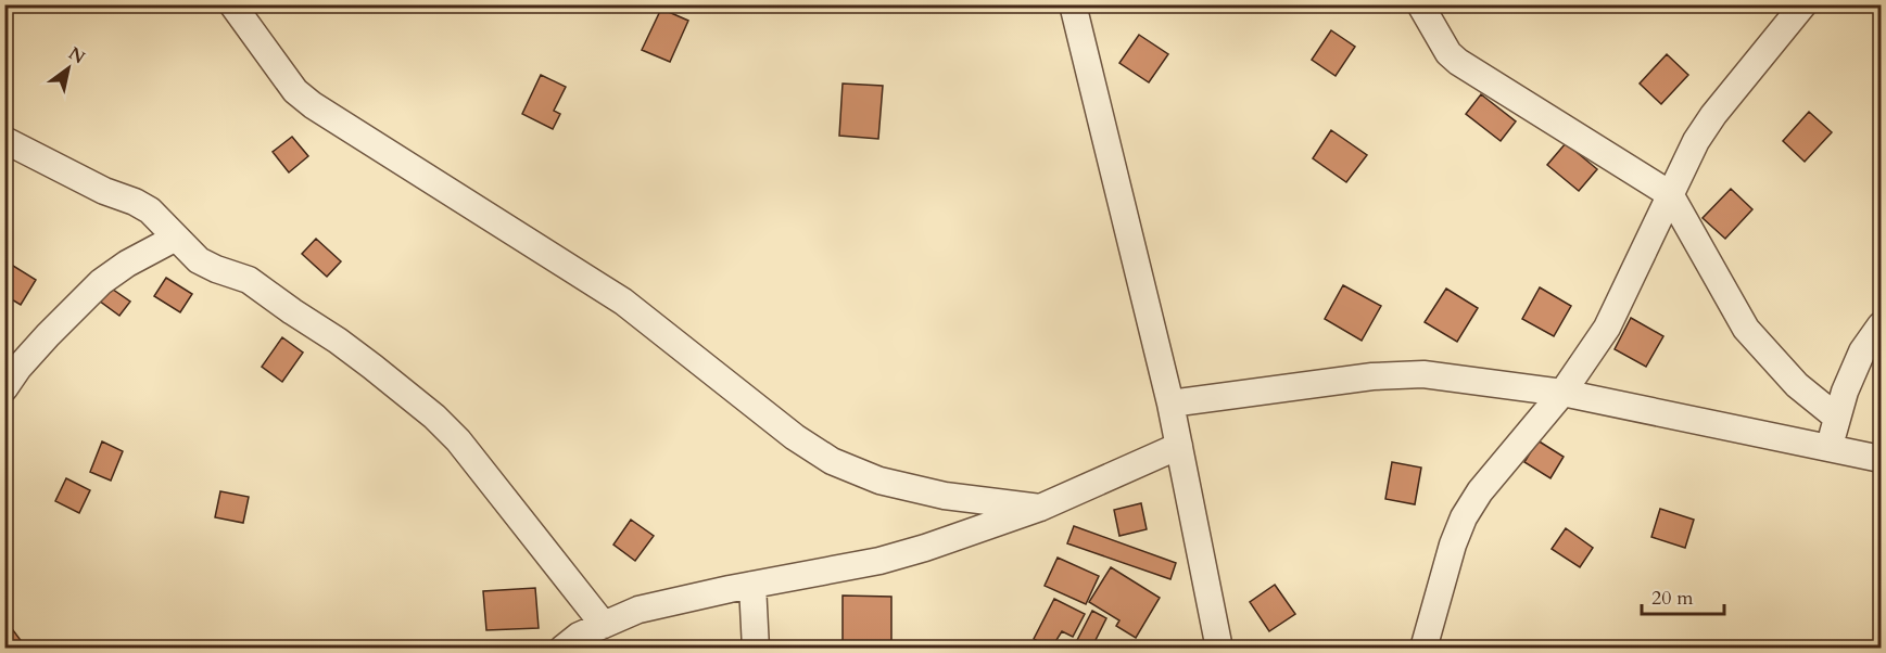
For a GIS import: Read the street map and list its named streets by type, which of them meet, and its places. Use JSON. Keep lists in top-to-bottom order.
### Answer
{
  "scale_bar": "20 m",
  "north": "top right"
}
